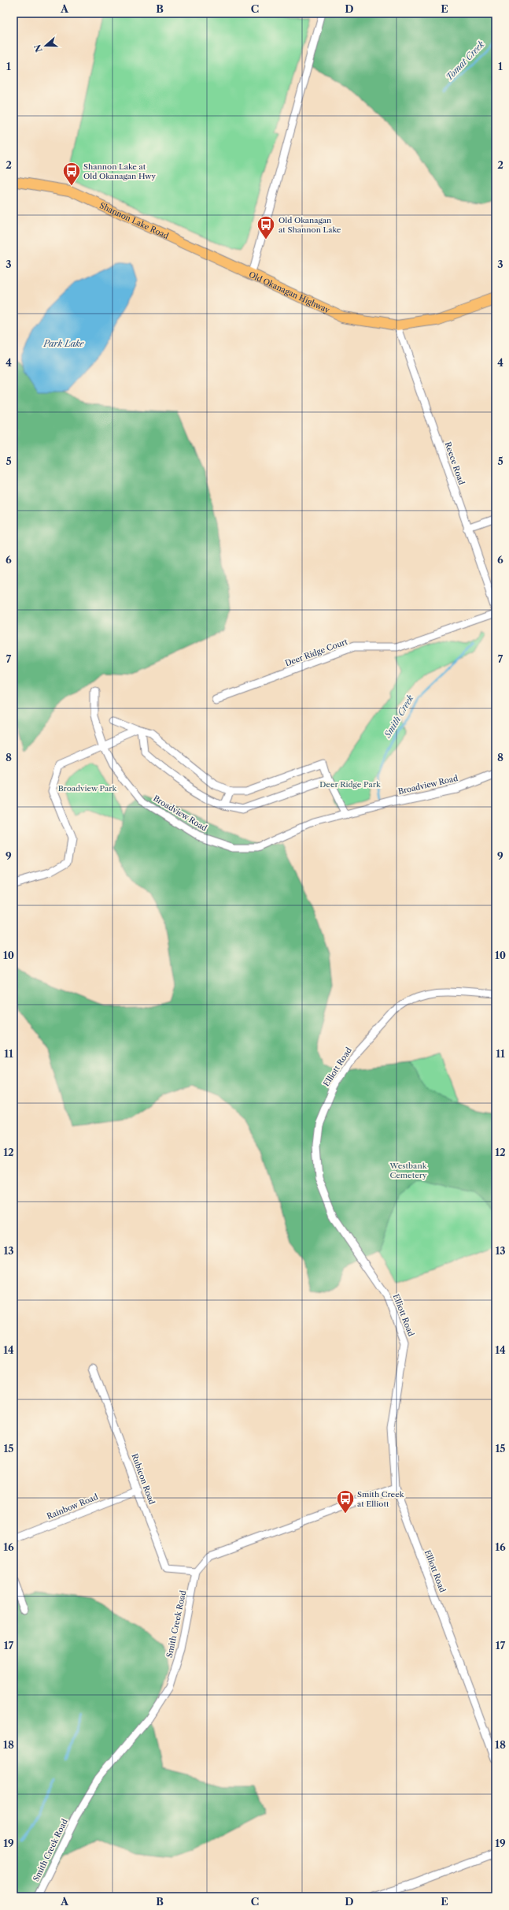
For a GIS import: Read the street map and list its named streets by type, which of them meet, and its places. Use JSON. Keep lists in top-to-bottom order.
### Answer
{
  "streets": {
    "main road": ["Shannon Lake Road", "Old Okanagan Highway"],
    "street": [
      "Reece Road",
      "Deer Ridge Court",
      "Broadview Road",
      "Elliott Road",
      "Rubicon Road",
      "Rainbow Road",
      "Smith Creek Road"
    ]
  },
  "crossings": [
    ["Shannon Lake Road", "Old Okanagan Highway"],
    ["Old Okanagan Highway", "Reece Road"],
    ["Elliott Road", "Smith Creek Road"],
    ["Rubicon Road", "Rainbow Road"],
    ["Rubicon Road", "Smith Creek Road"]
  ],
  "water": ["Tomat Creek", "Park Lake", "Smith Creek"],
  "parks": ["Deer Ridge Park", "Broadview Park", "Westbank Cemetery"],
  "places": {
    "bus stop": ["Shannon Lake at Old Okanagan Hwy", "Old Okanagan at Shannon Lake", "Smith Creek at Elliott"]
  },
  "north": "left",
  "grid": {
    "columns": [
      "A",
      "B",
      "C",
      "D",
      "E"
    ],
    "rows": [
      "1",
      "2",
      "3",
      "4",
      "5",
      "6",
      "7",
      "8",
      "9",
      "10",
      "11",
      "12",
      "13",
      "14",
      "15",
      "16",
      "17",
      "18",
      "19"
    ]
  }
}
